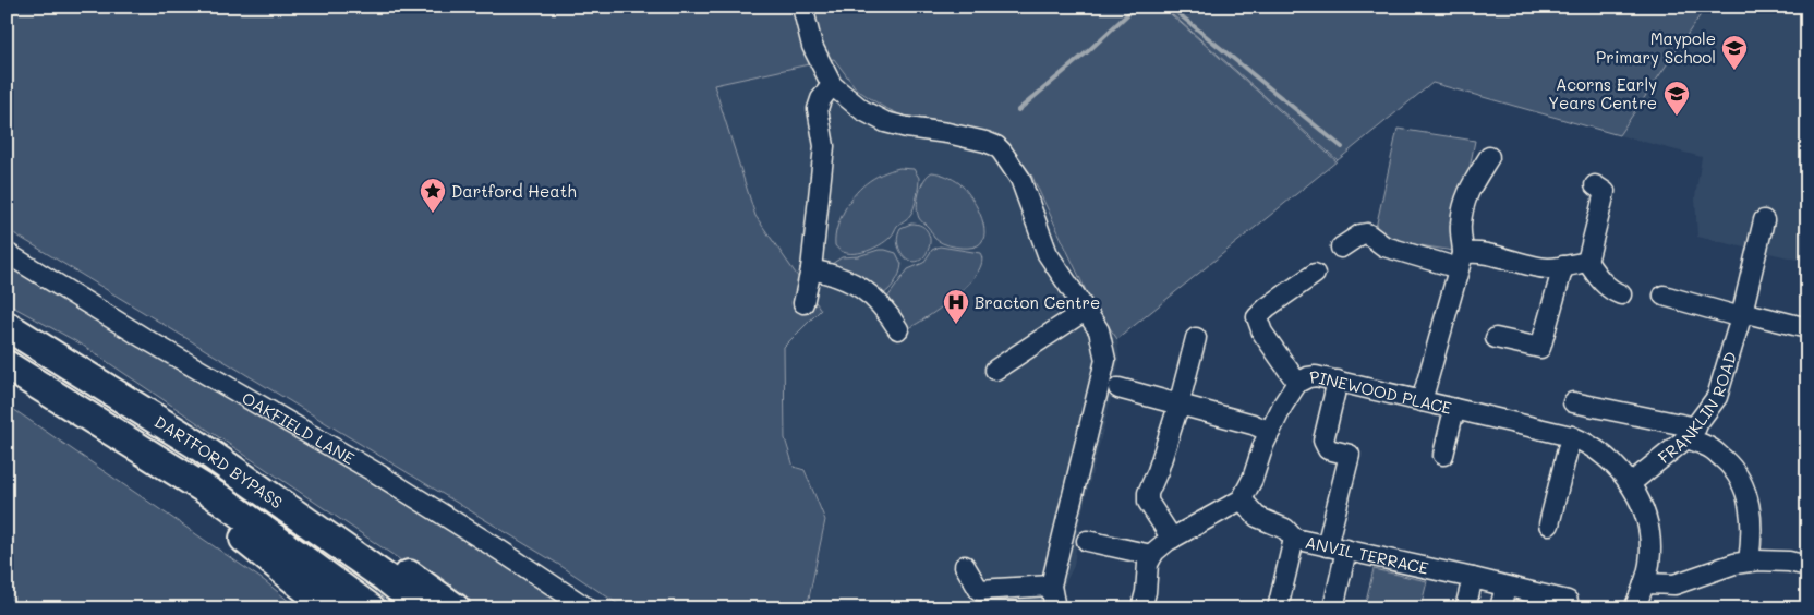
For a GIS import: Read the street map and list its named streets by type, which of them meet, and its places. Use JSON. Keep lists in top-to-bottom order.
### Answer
{
  "streets": {
    "highway": ["DARTFORD BYPASS"],
    "street": [
      "PINEWOOD PLACE",
      "FRANKLIN ROAD",
      "OAKFIELD LANE",
      "ANVIL TERRACE"
    ]
  },
  "crossings": [
    ["PINEWOOD PLACE", "FRANKLIN ROAD"],
    ["PINEWOOD PLACE", "ANVIL TERRACE"]
  ],
  "places": {
    "school or university": ["Maypole Primary School", "Acorns Early Years Centre"],
    "place": ["Dartford Heath"],
    "hospital": ["Bracton Centre"]
  }
}
